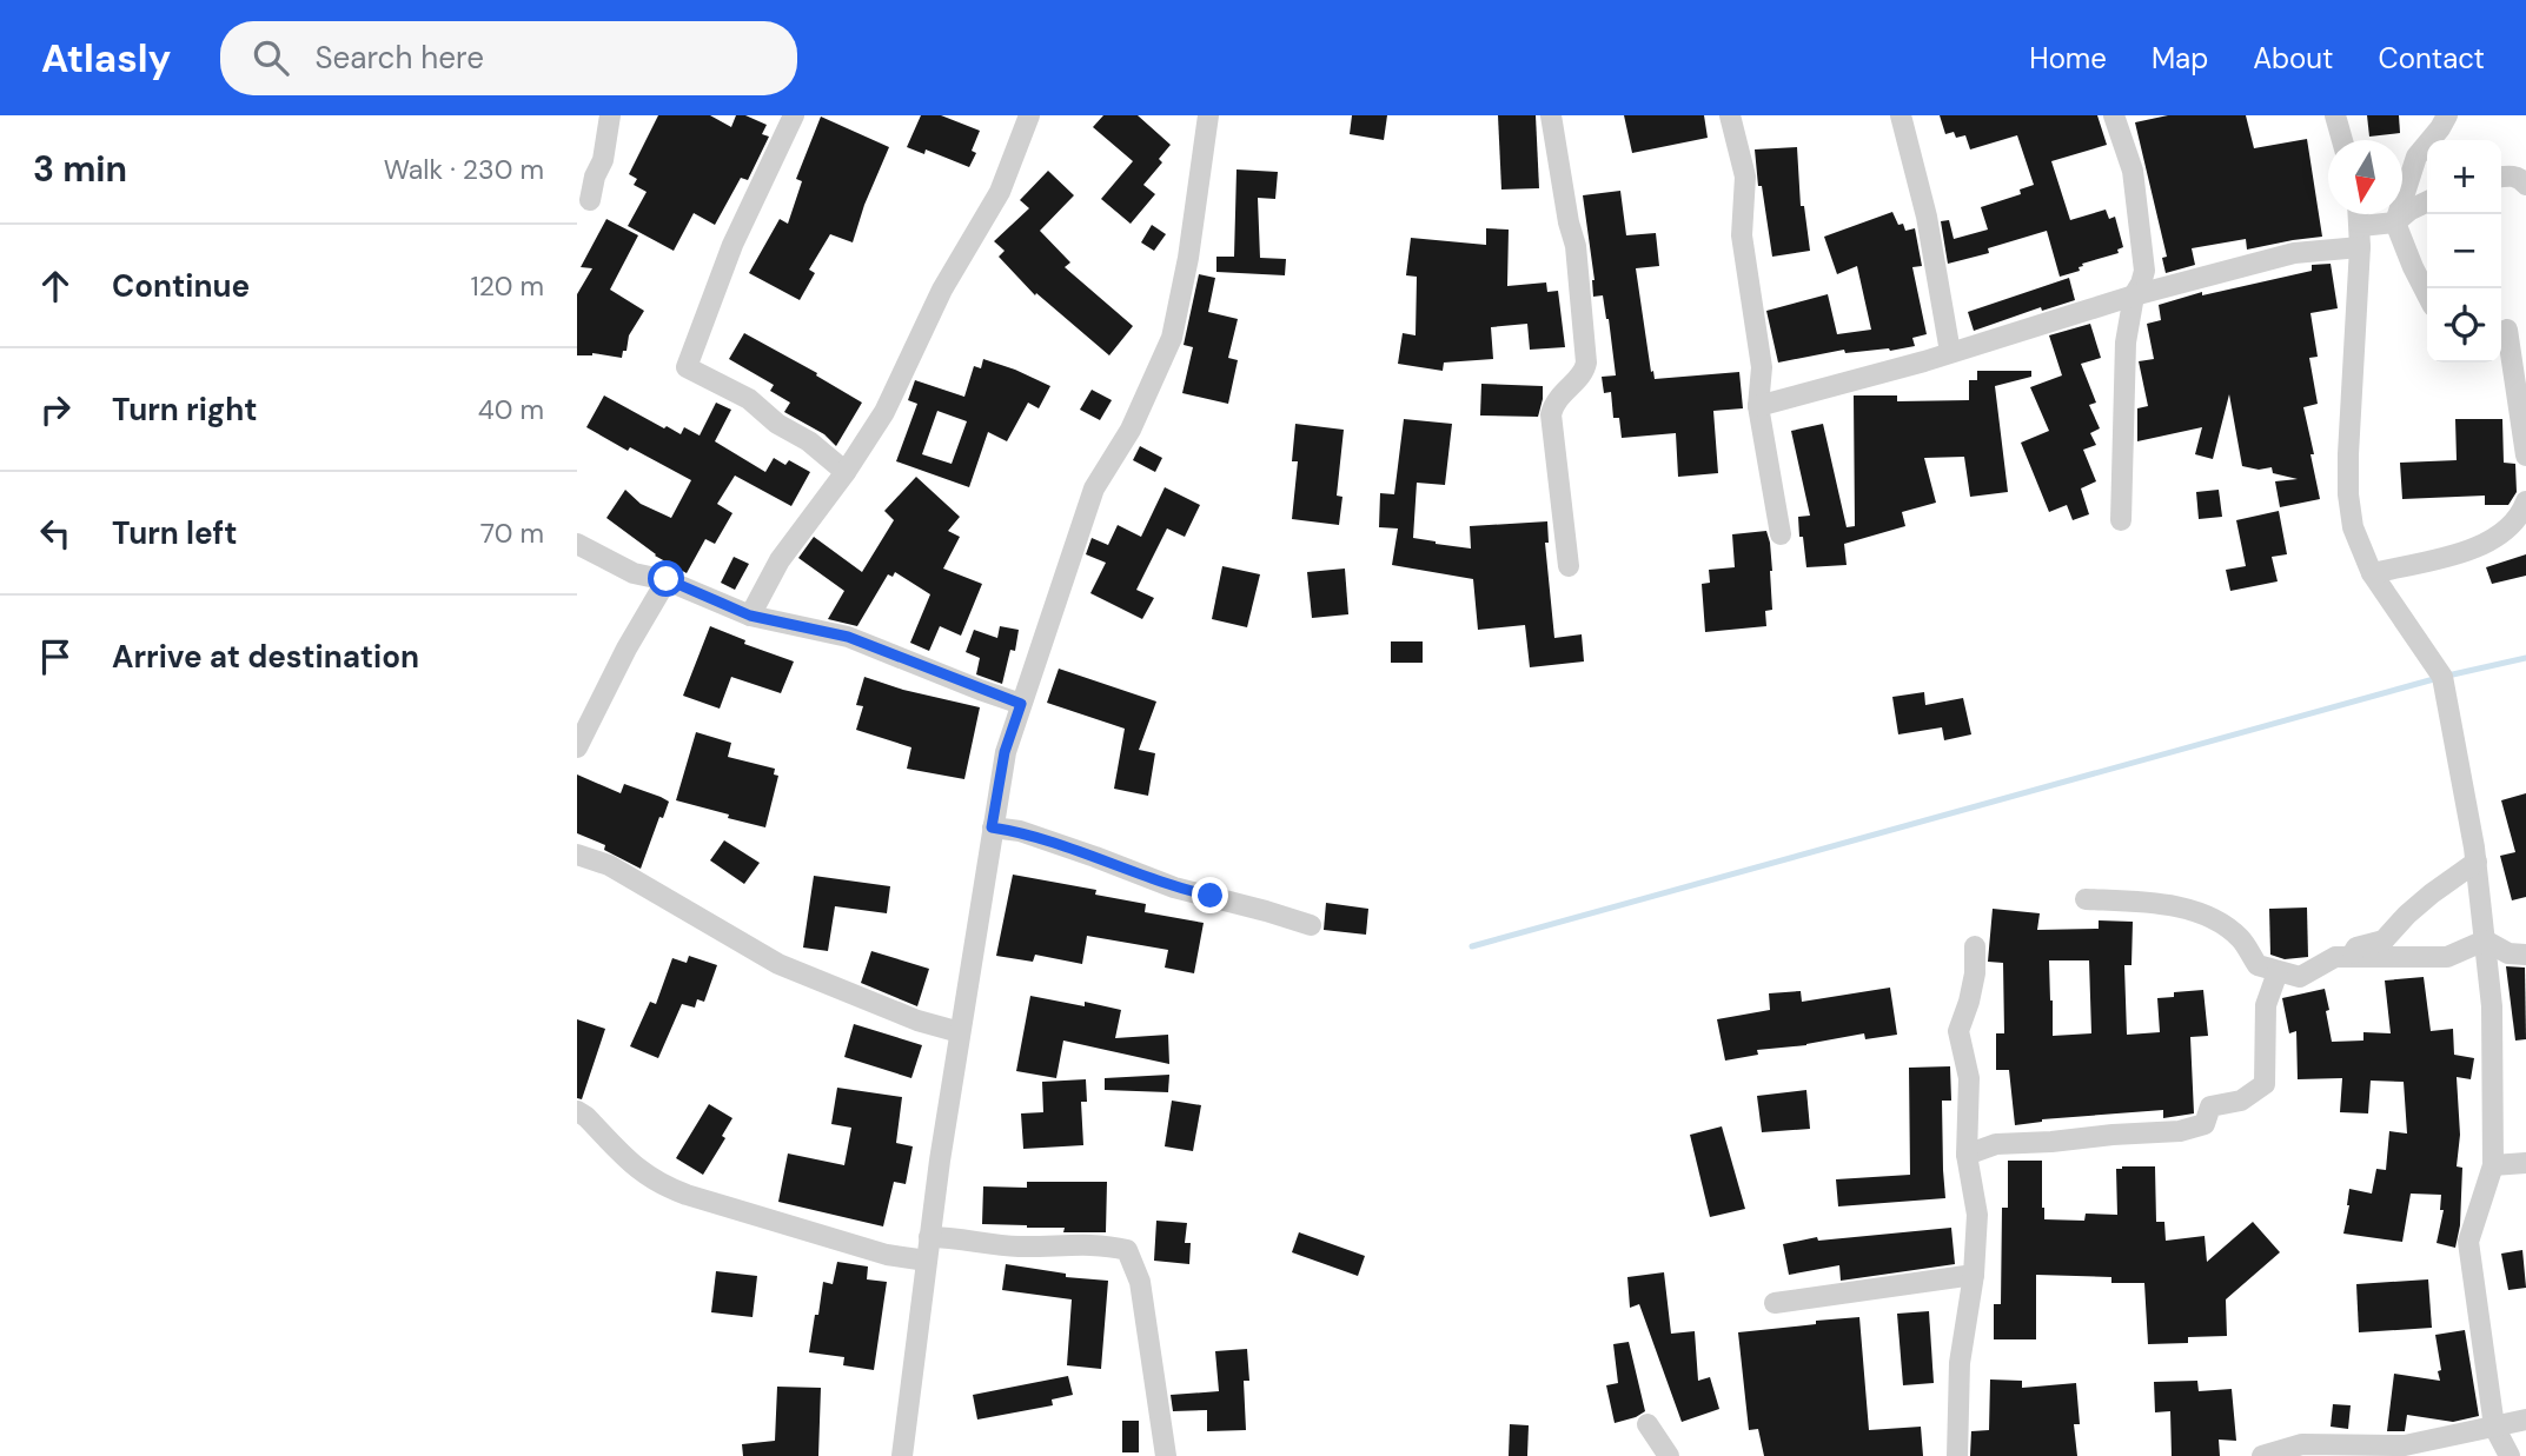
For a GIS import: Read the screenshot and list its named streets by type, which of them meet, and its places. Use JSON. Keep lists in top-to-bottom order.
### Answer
{
  "north": "bottom",
  "page": {
    "header": "Atlasly",
    "search": "Search here",
    "nav": [
      "Home",
      "Map",
      "About",
      "Contact"
    ],
    "heading": ["3 min", "Walk · 230 m"],
    "map_buttons": ["+", "−"],
    "list": [
      ["Continue", "120 m"],
      ["Turn right", "40 m"],
      ["Turn left", "70 m"],
      "Arrive at destination"
    ]
  }
}
